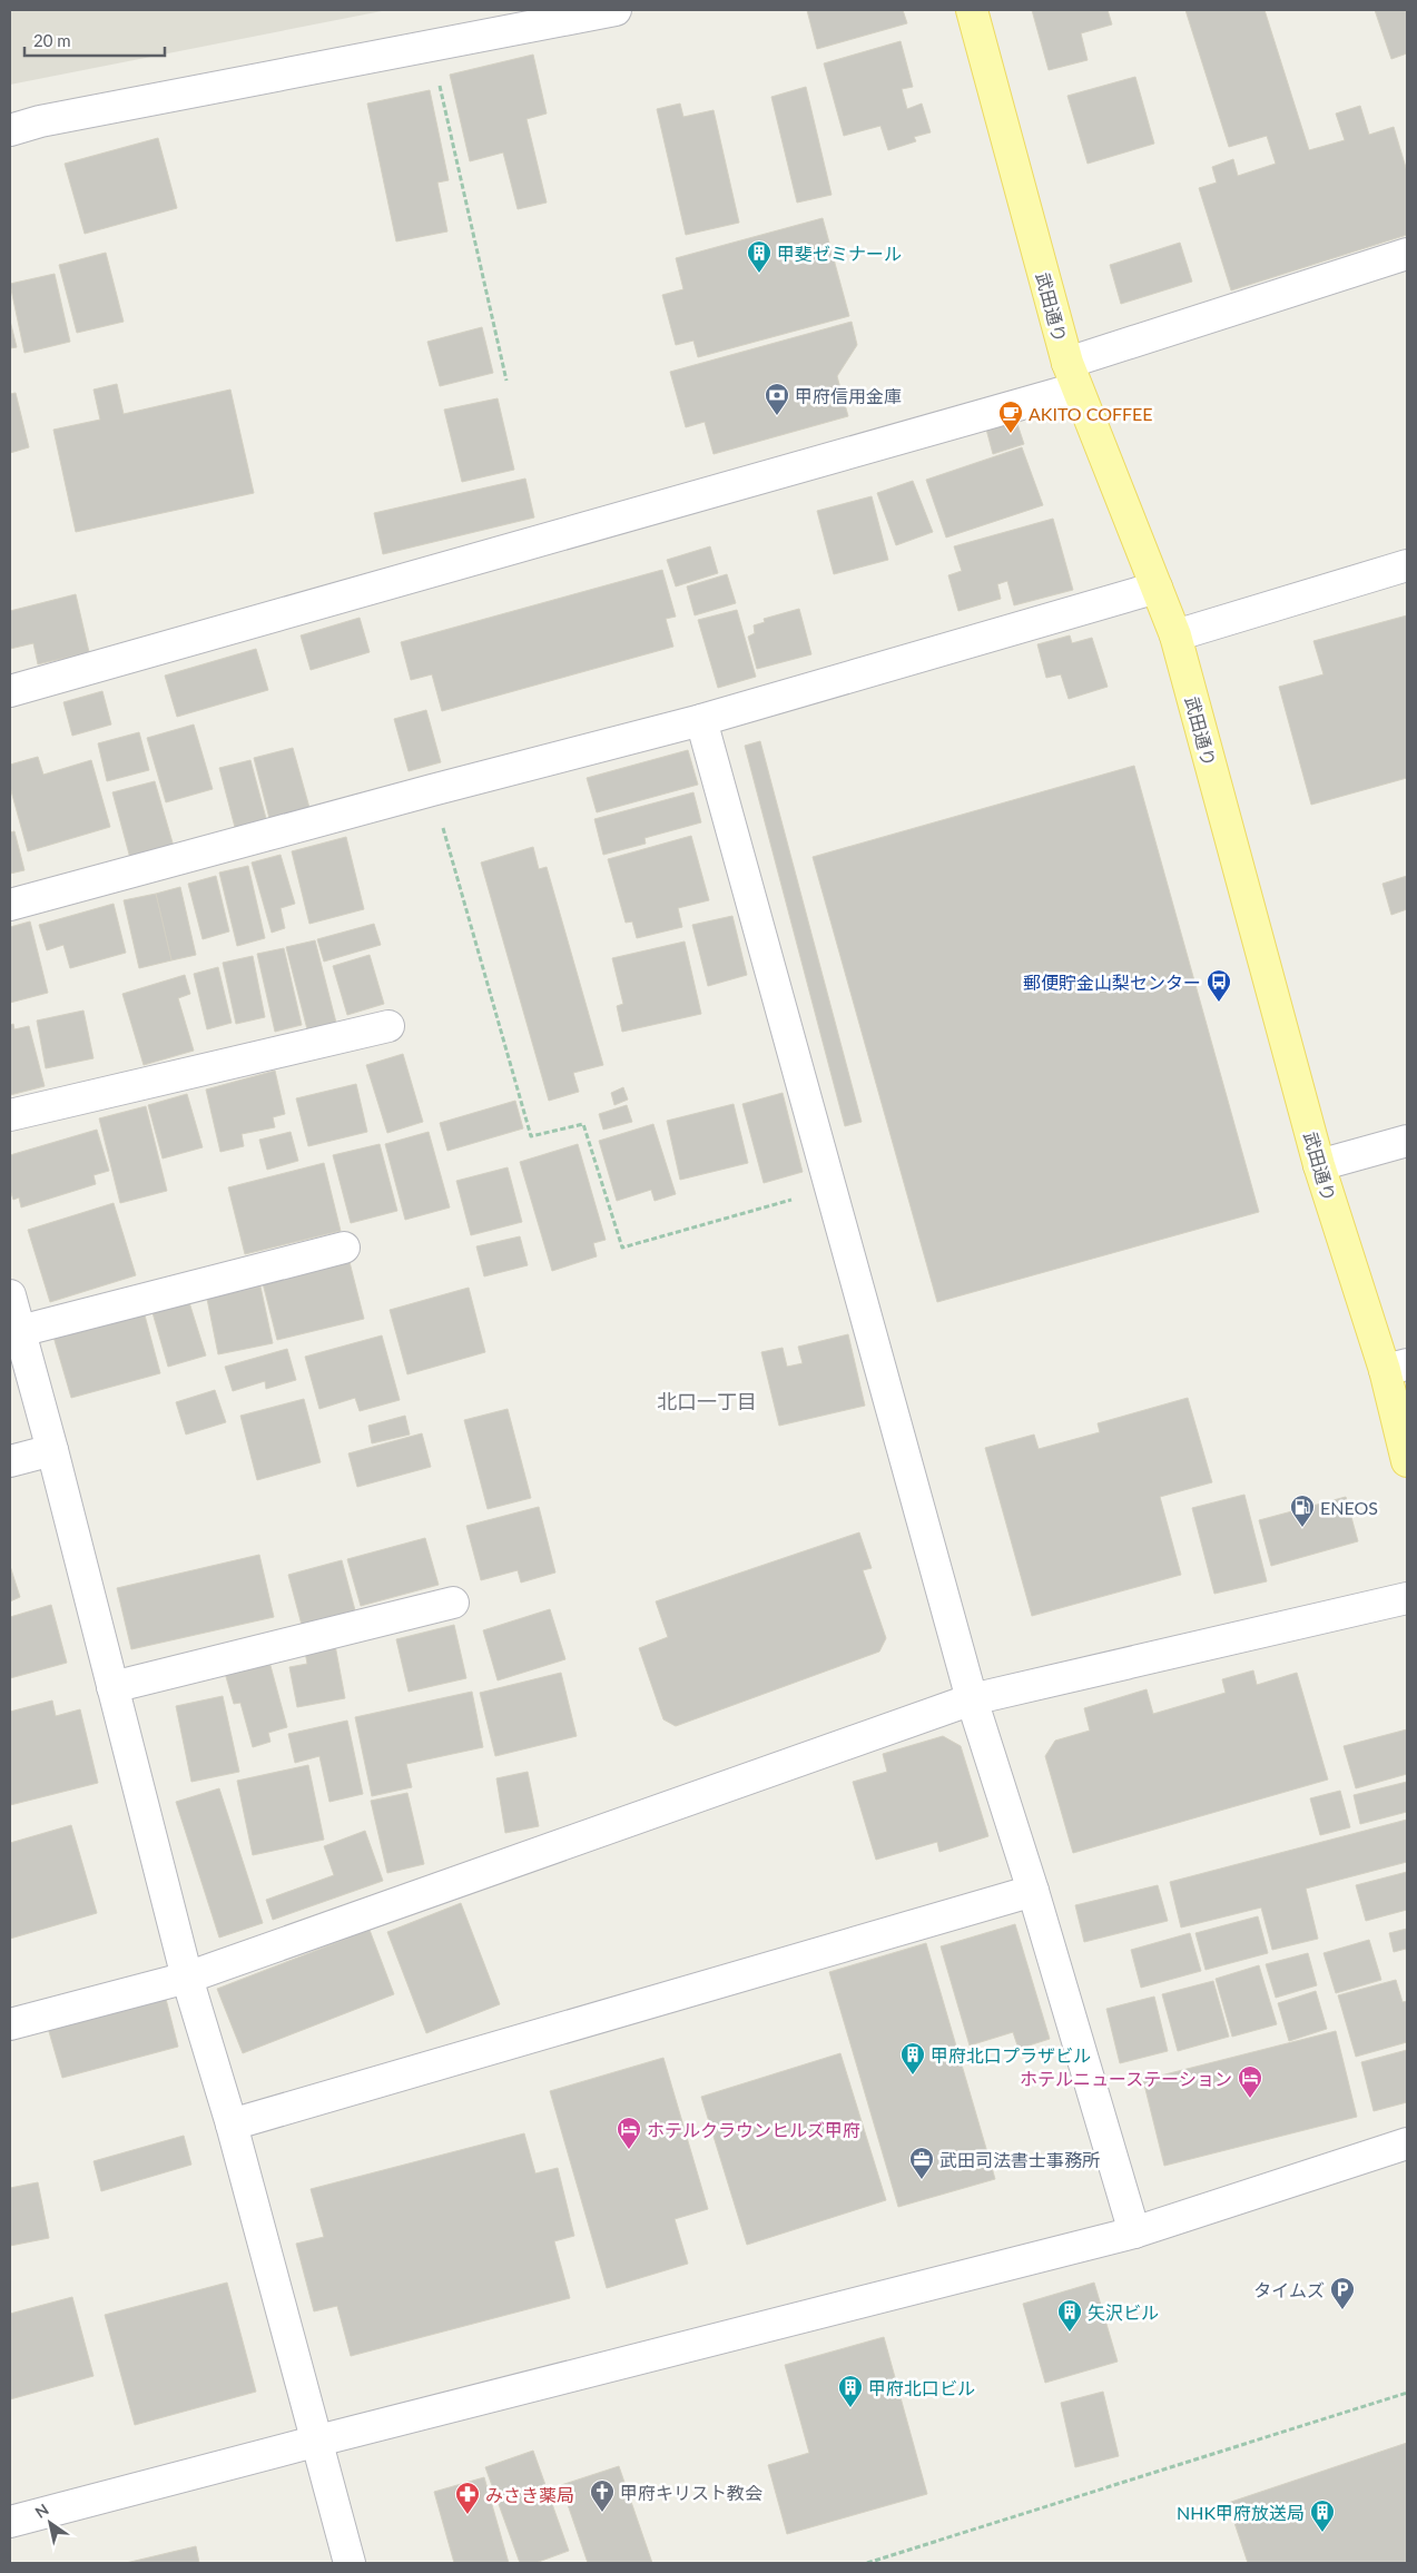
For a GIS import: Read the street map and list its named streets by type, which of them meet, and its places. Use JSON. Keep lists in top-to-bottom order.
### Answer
{
  "streets": {
    "main road": ["武田通り"]
  },
  "districts": ["北口一丁目"],
  "places": {
    "building": [
      "甲斐ゼミナール",
      "甲府北口プラザビル",
      "矢沢ビル",
      "甲府北口ビル",
      "NHK甲府放送局"
    ],
    "bank": ["甲府信用金庫"],
    "cafe": ["AKITO COFFEE"],
    "bus stop": ["郵便貯金山梨センター"],
    "fuel station": ["ENEOS"],
    "hotel": ["ホテルニューステーション", "ホテルクラウンヒルズ甲府"],
    "office": ["武田司法書士事務所"],
    "parking": ["タイムズ"],
    "church": ["甲府キリスト教会"],
    "pharmacy": ["みさき薬局"]
  },
  "scale_bar": "20 m",
  "north": "top left"
}
